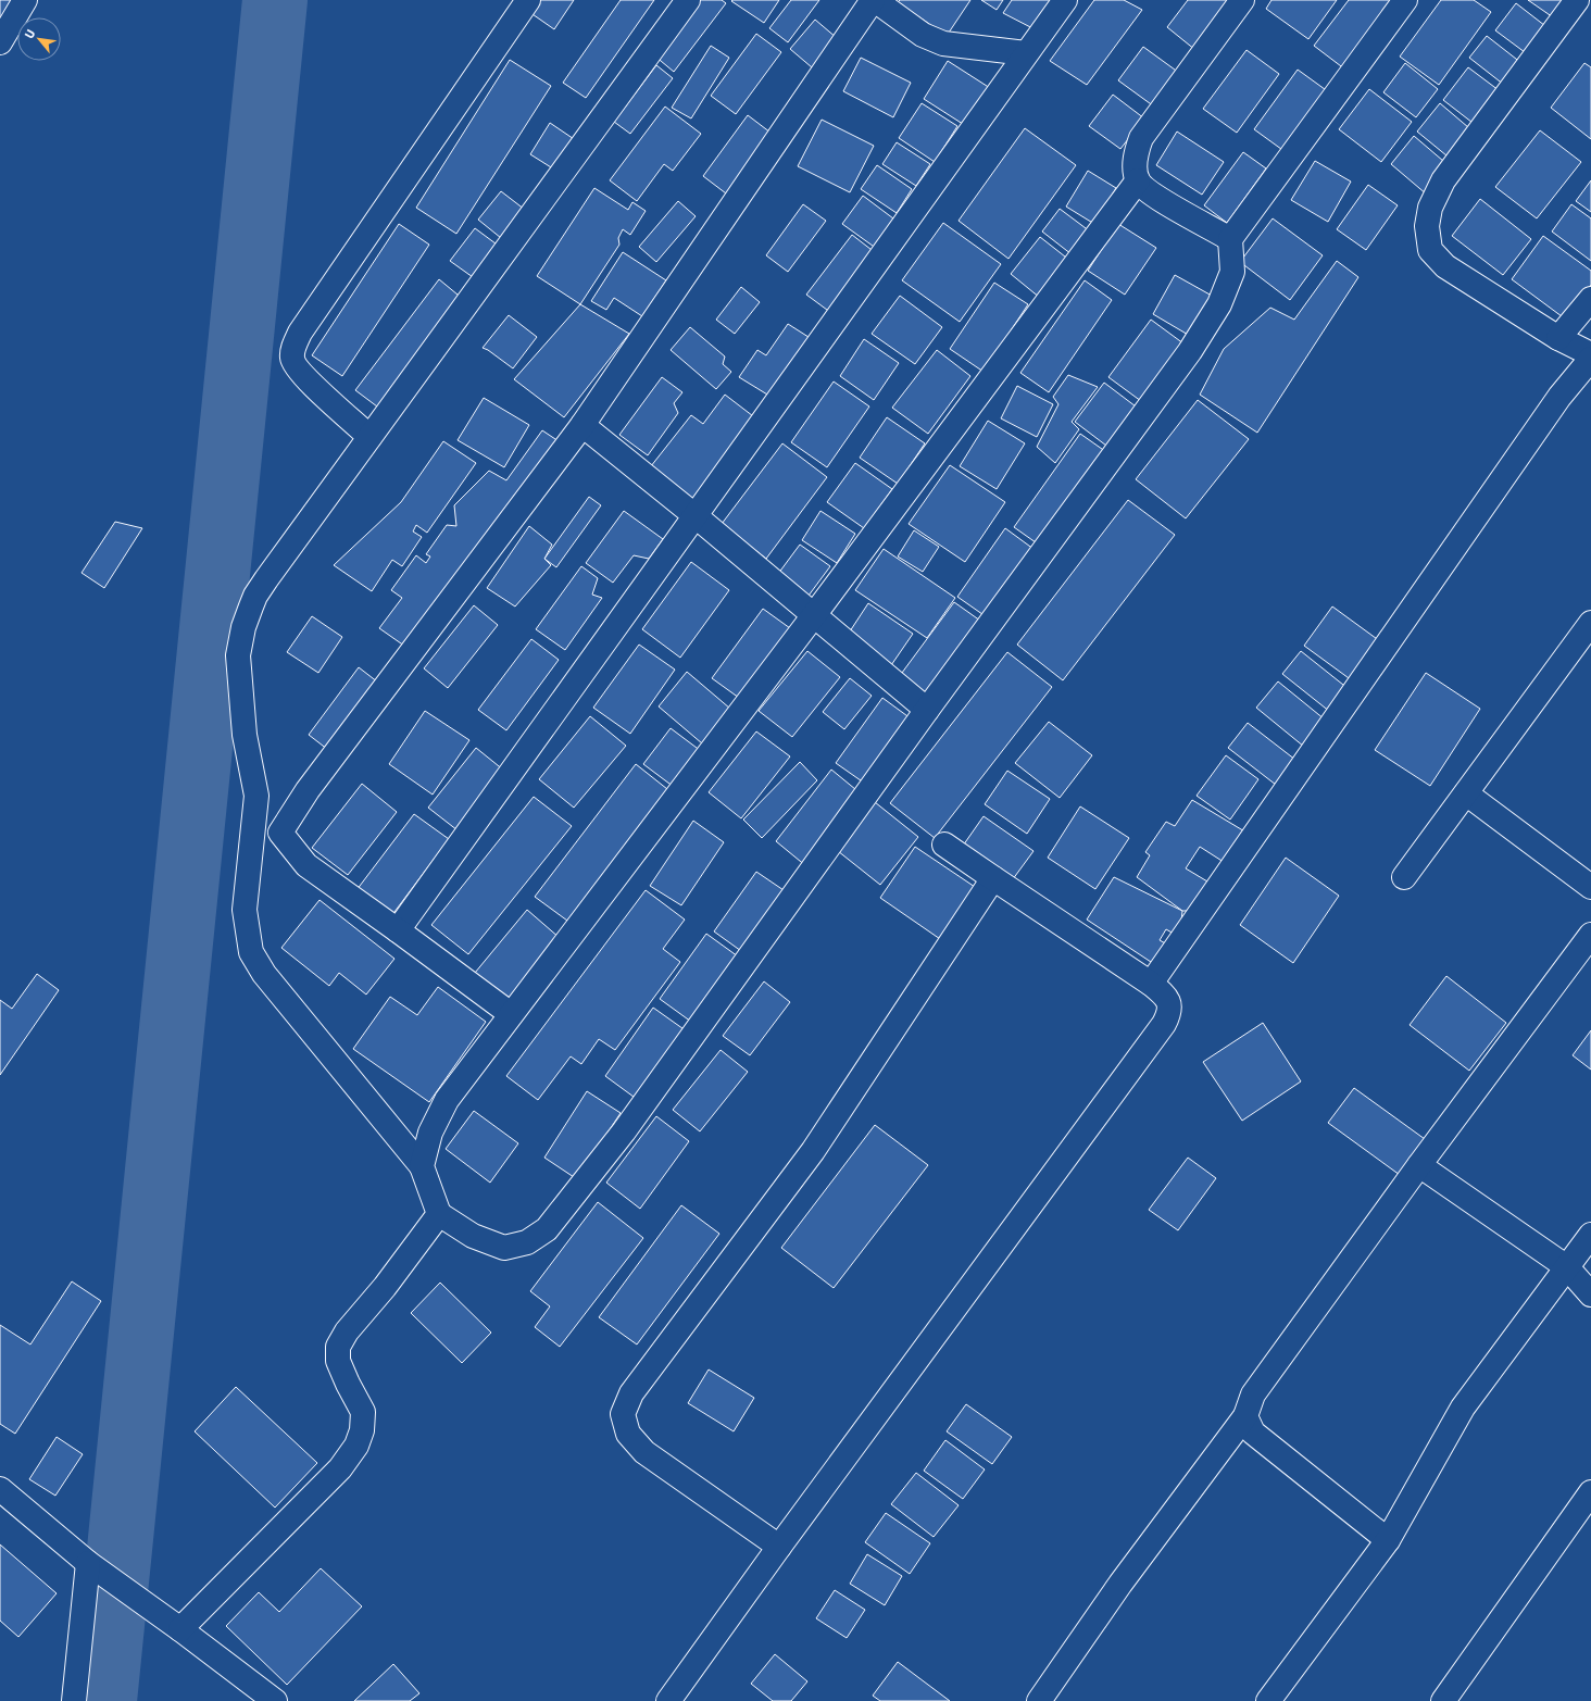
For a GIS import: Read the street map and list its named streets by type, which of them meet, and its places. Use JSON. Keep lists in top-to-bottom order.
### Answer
{
  "north": "top left"
}
